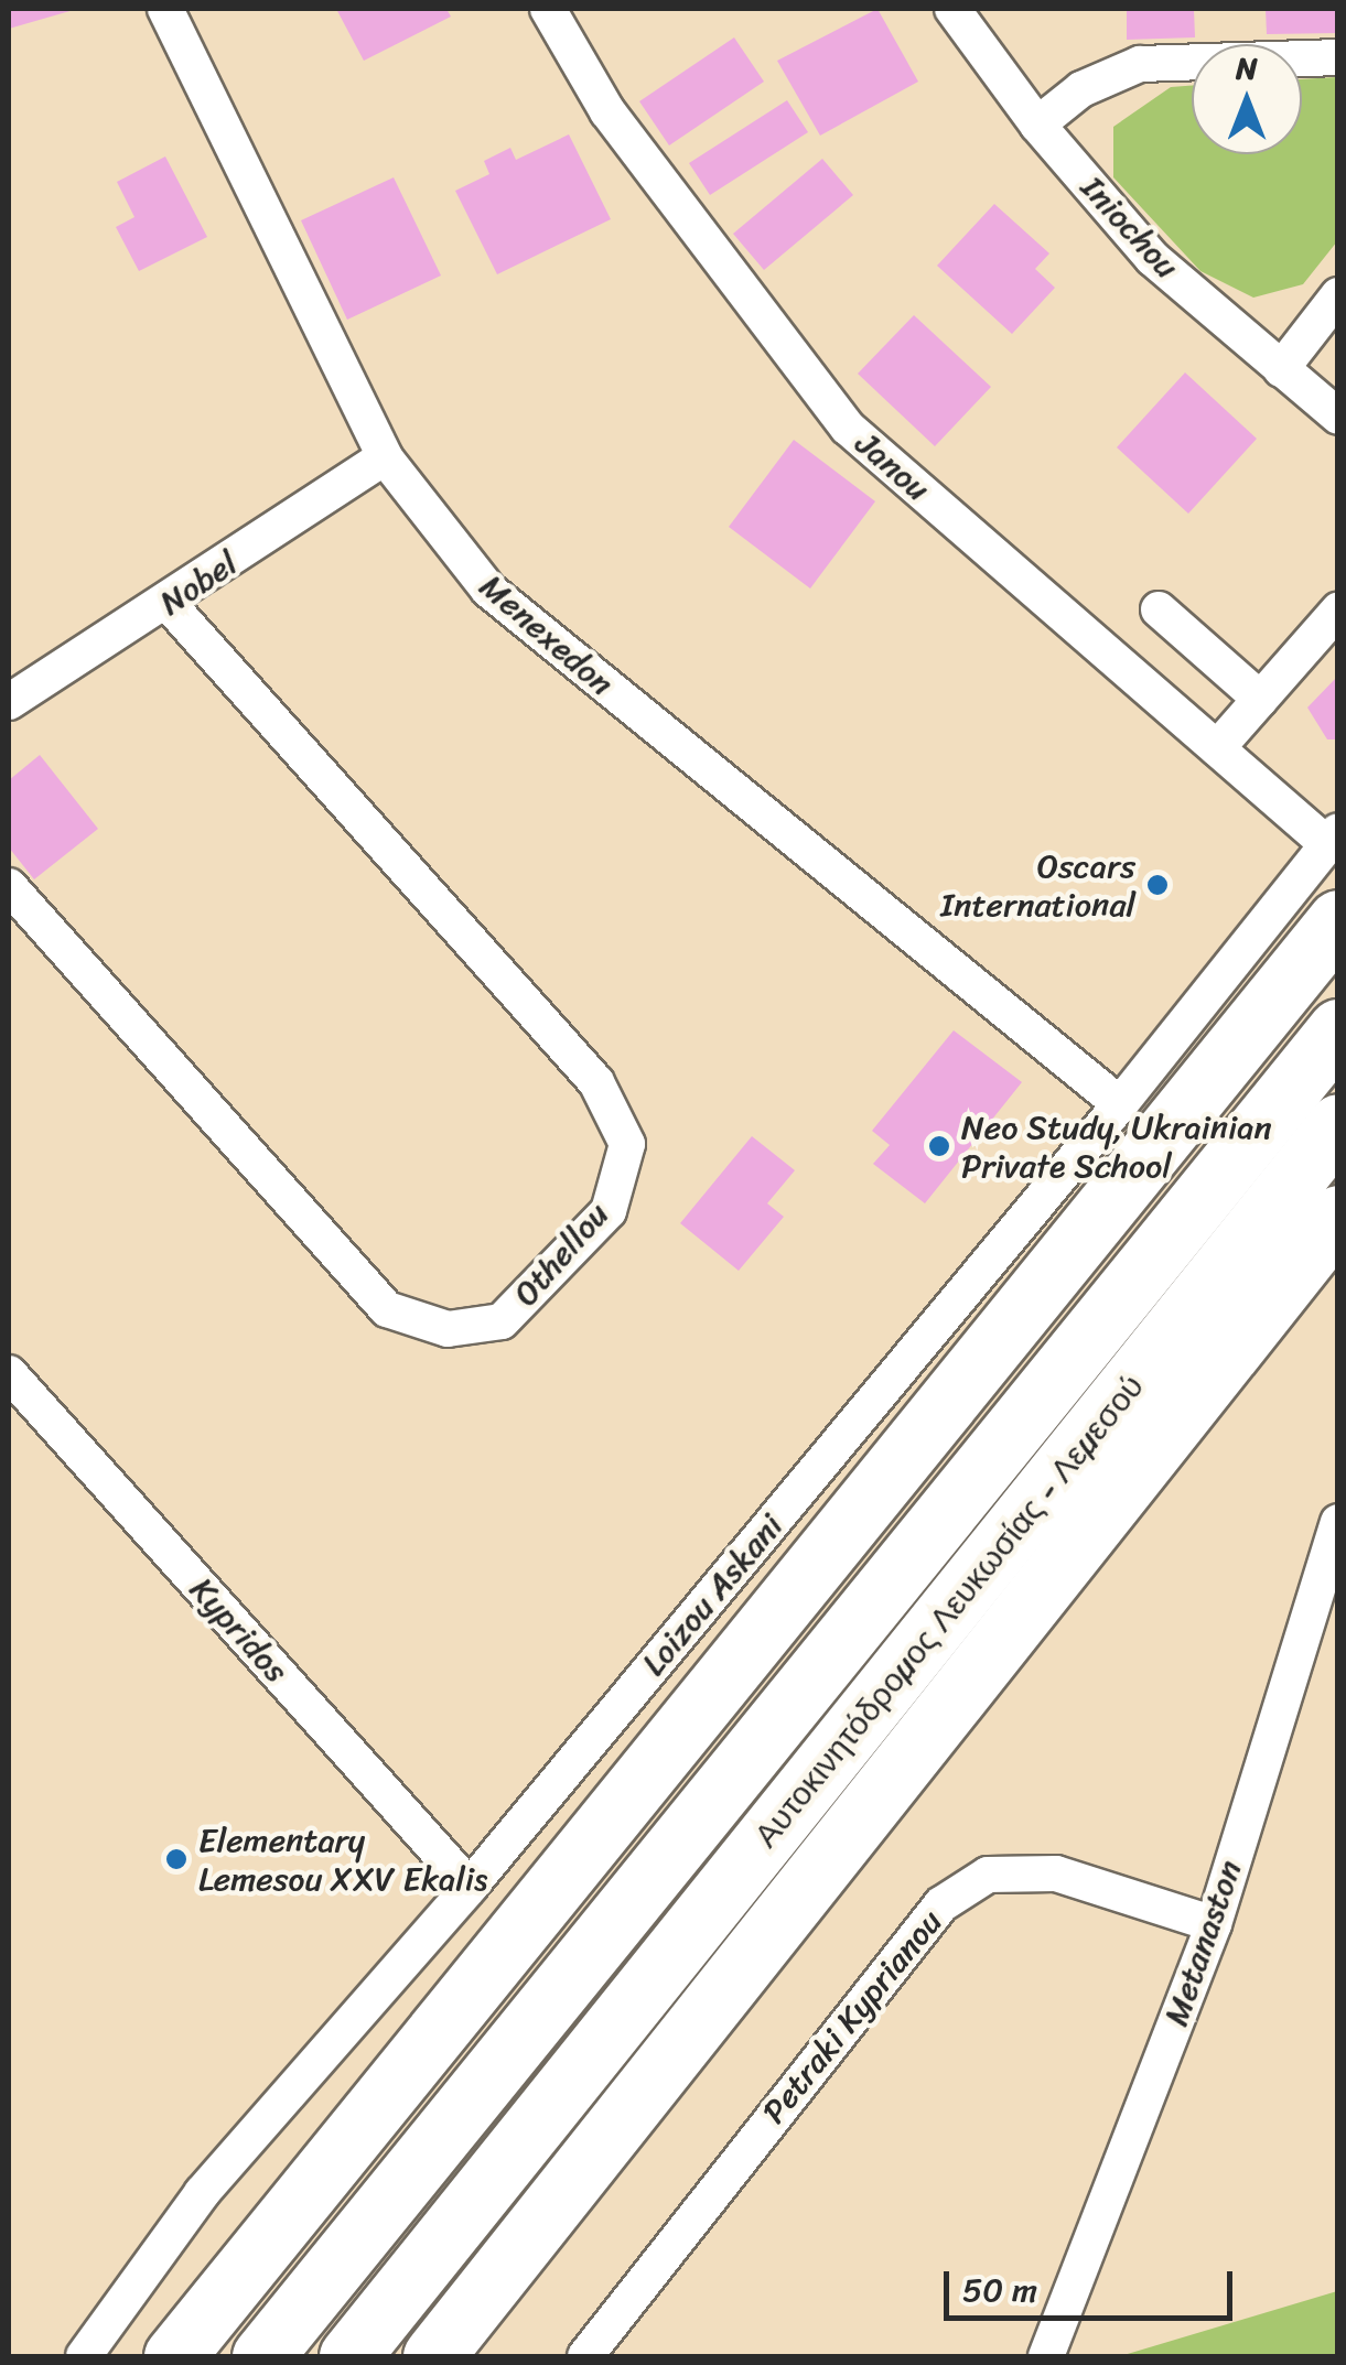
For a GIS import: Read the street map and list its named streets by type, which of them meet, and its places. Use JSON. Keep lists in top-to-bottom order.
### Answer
{
  "streets": {
    "highway": ["Αυτοκινητόδρομος Λευκωσίας - Λεμεσού"],
    "street": [
      "Iniochou",
      "Janou",
      "Nobel",
      "Menexedon",
      "Othellou",
      "Loizou Askani",
      "Kypridos",
      "Metanaston",
      "Petraki Kyprianou"
    ]
  },
  "crossings": [
    ["Janou", "Loizou Askani"],
    ["Nobel", "Menexedon"],
    ["Nobel", "Othellou"],
    ["Menexedon", "Loizou Askani"],
    ["Loizou Askani", "Kypridos"],
    ["Metanaston", "Petraki Kyprianou"]
  ],
  "places": ["Oscars International", "Neo Study, Ukrainian Private School", "Elementary Lemesou XXV Ekalis"],
  "scale_bar": "50 m",
  "north": "top"
}
